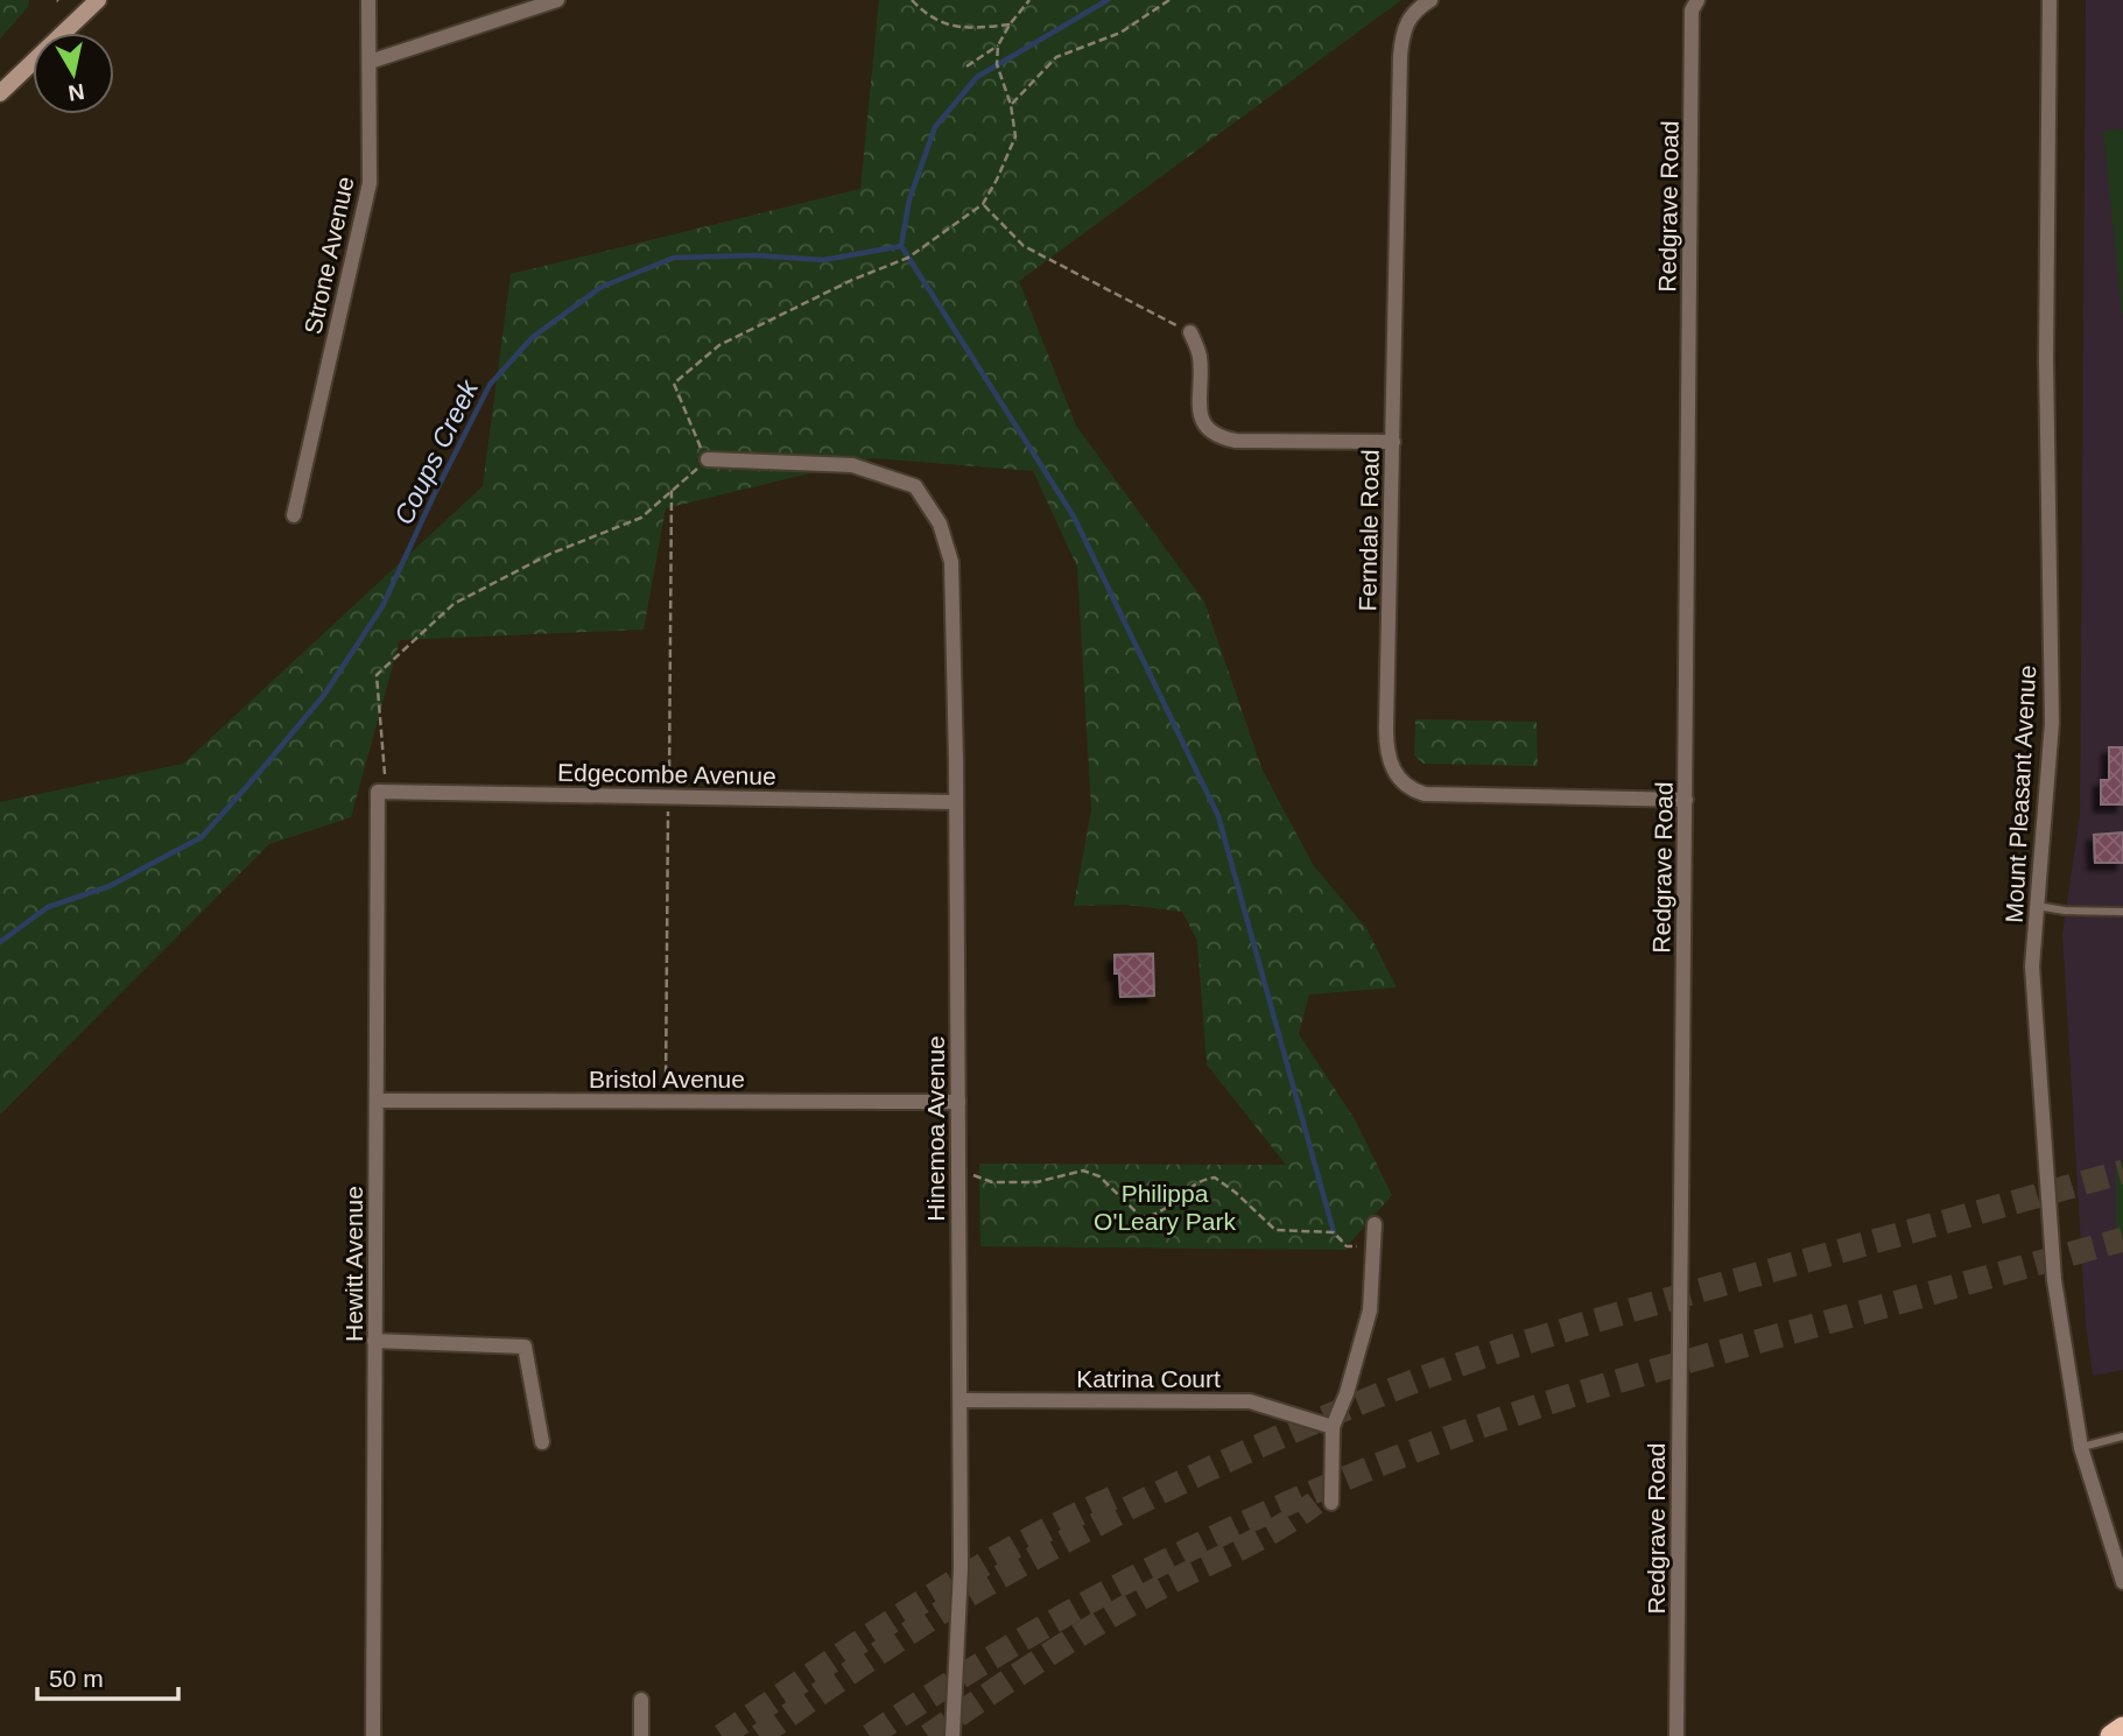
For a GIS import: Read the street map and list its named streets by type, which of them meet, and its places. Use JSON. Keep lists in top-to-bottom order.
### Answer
{
  "streets": {
    "street": [
      "Redgrave Road",
      "Strone Avenue",
      "Ferndale Road",
      "Edgecombe Avenue",
      "Mount Pleasant Avenue",
      "Bristol Avenue",
      "Hinemoa Avenue",
      "Hewitt Avenue",
      "Katrina Court"
    ]
  },
  "crossings": [
    ["Redgrave Road", "Ferndale Road"],
    ["Edgecombe Avenue", "Hinemoa Avenue"],
    ["Edgecombe Avenue", "Hewitt Avenue"],
    ["Bristol Avenue", "Hinemoa Avenue"],
    ["Bristol Avenue", "Hewitt Avenue"],
    ["Hinemoa Avenue", "Katrina Court"]
  ],
  "water": ["Coups Creek"],
  "parks": ["Philippa O'Leary Park"],
  "scale_bar": "50 m",
  "north": "bottom"
}
